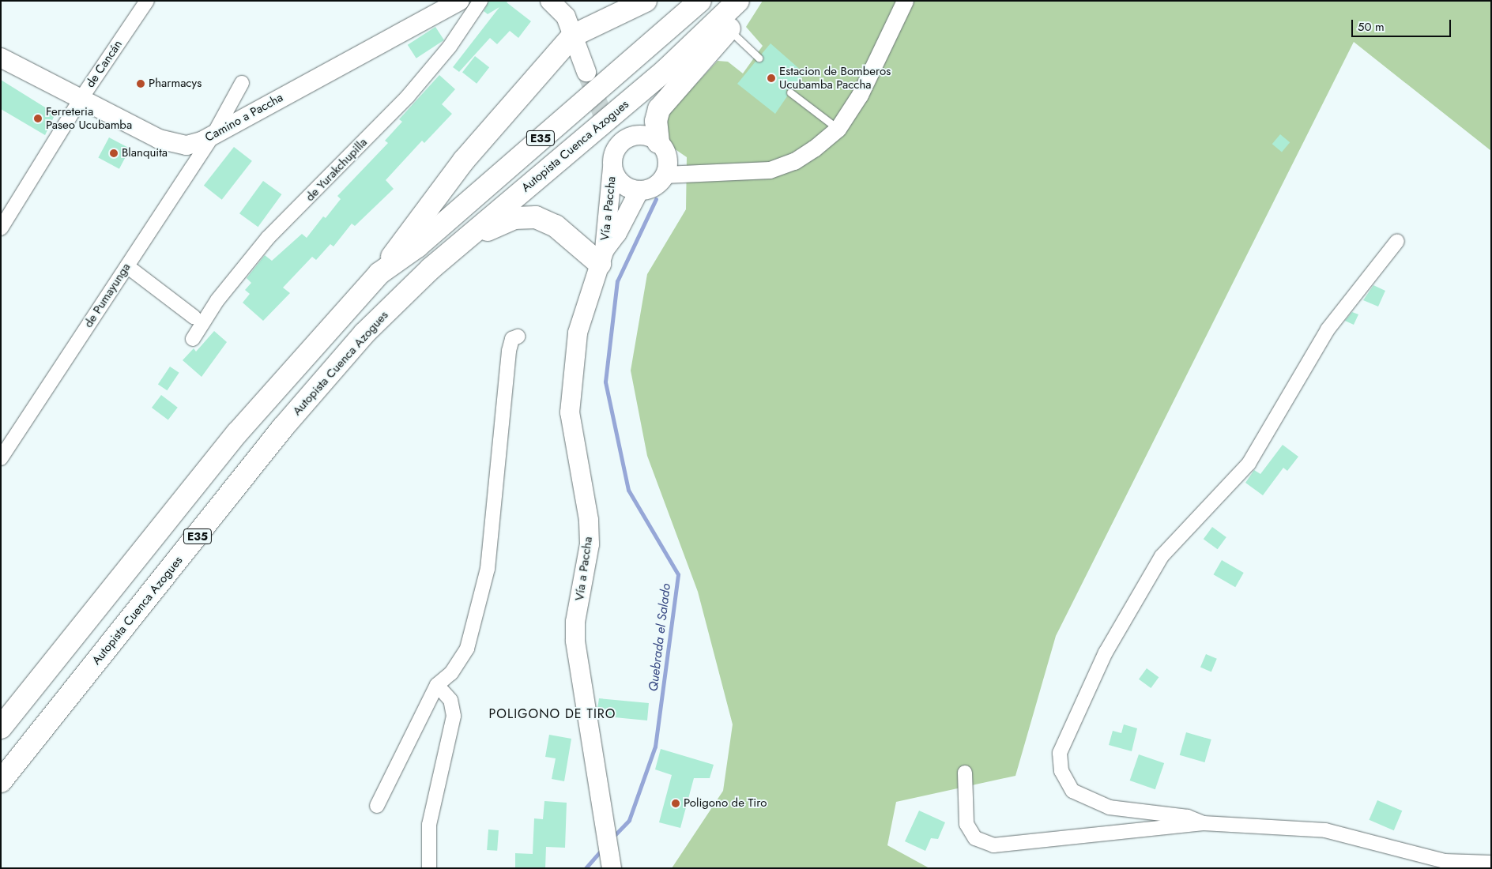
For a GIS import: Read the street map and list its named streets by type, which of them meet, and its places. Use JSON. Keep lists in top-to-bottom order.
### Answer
{
  "streets": {
    "highway": ["E35", "Autopista Cuenca Azogues"],
    "main road": ["Camino a Paccha", "Vía a Paccha"],
    "street": ["de Cancán", "de Yurakchupilla", "de Pumayunga"]
  },
  "crossings": [
    ["de Cancán", "Camino a Paccha"],
    ["Camino a Paccha", "de Pumayunga"]
  ],
  "districts": ["POLIGONO DE TIRO"],
  "water": ["Quebrada el Salado"],
  "places": [
    "Estacion de Bomberos Ucubamba Paccha",
    "Pharmacys",
    "Ferreteria Paseo Ucubamba",
    "Blanquita",
    "Poligono de Tiro"
  ],
  "scale_bar": "50 m"
}
